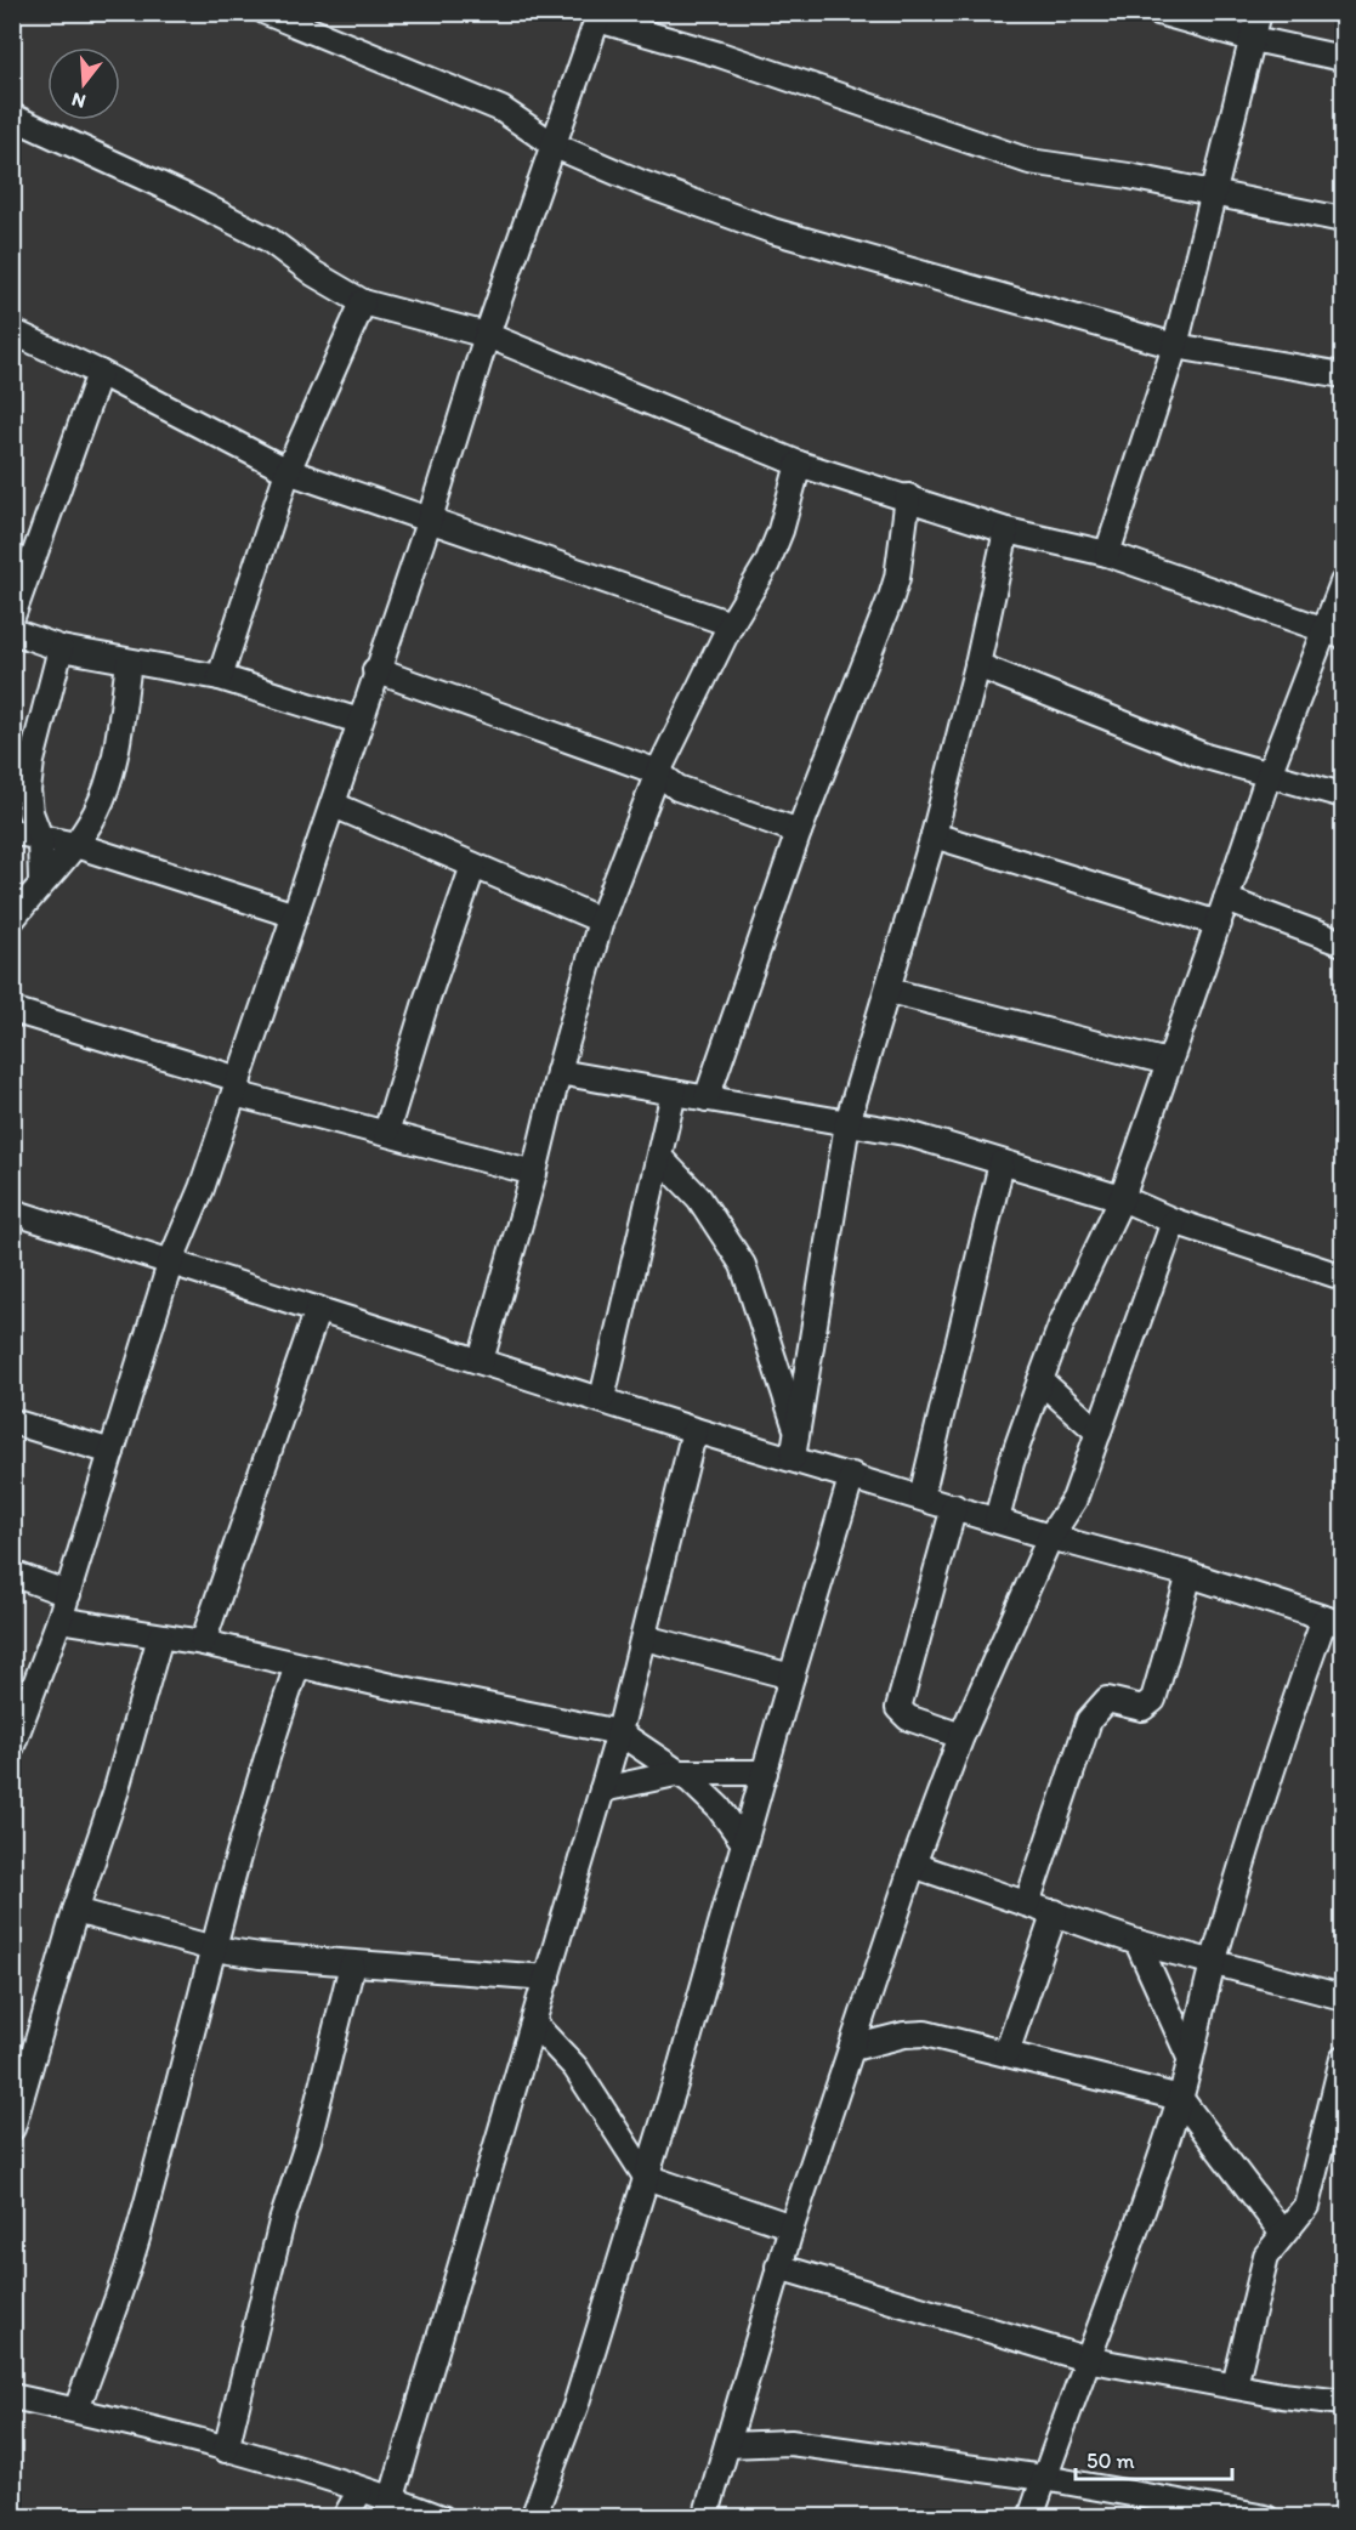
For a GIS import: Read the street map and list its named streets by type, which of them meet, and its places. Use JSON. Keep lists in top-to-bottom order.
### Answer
{
  "scale_bar": "50 m",
  "north": "bottom"
}
